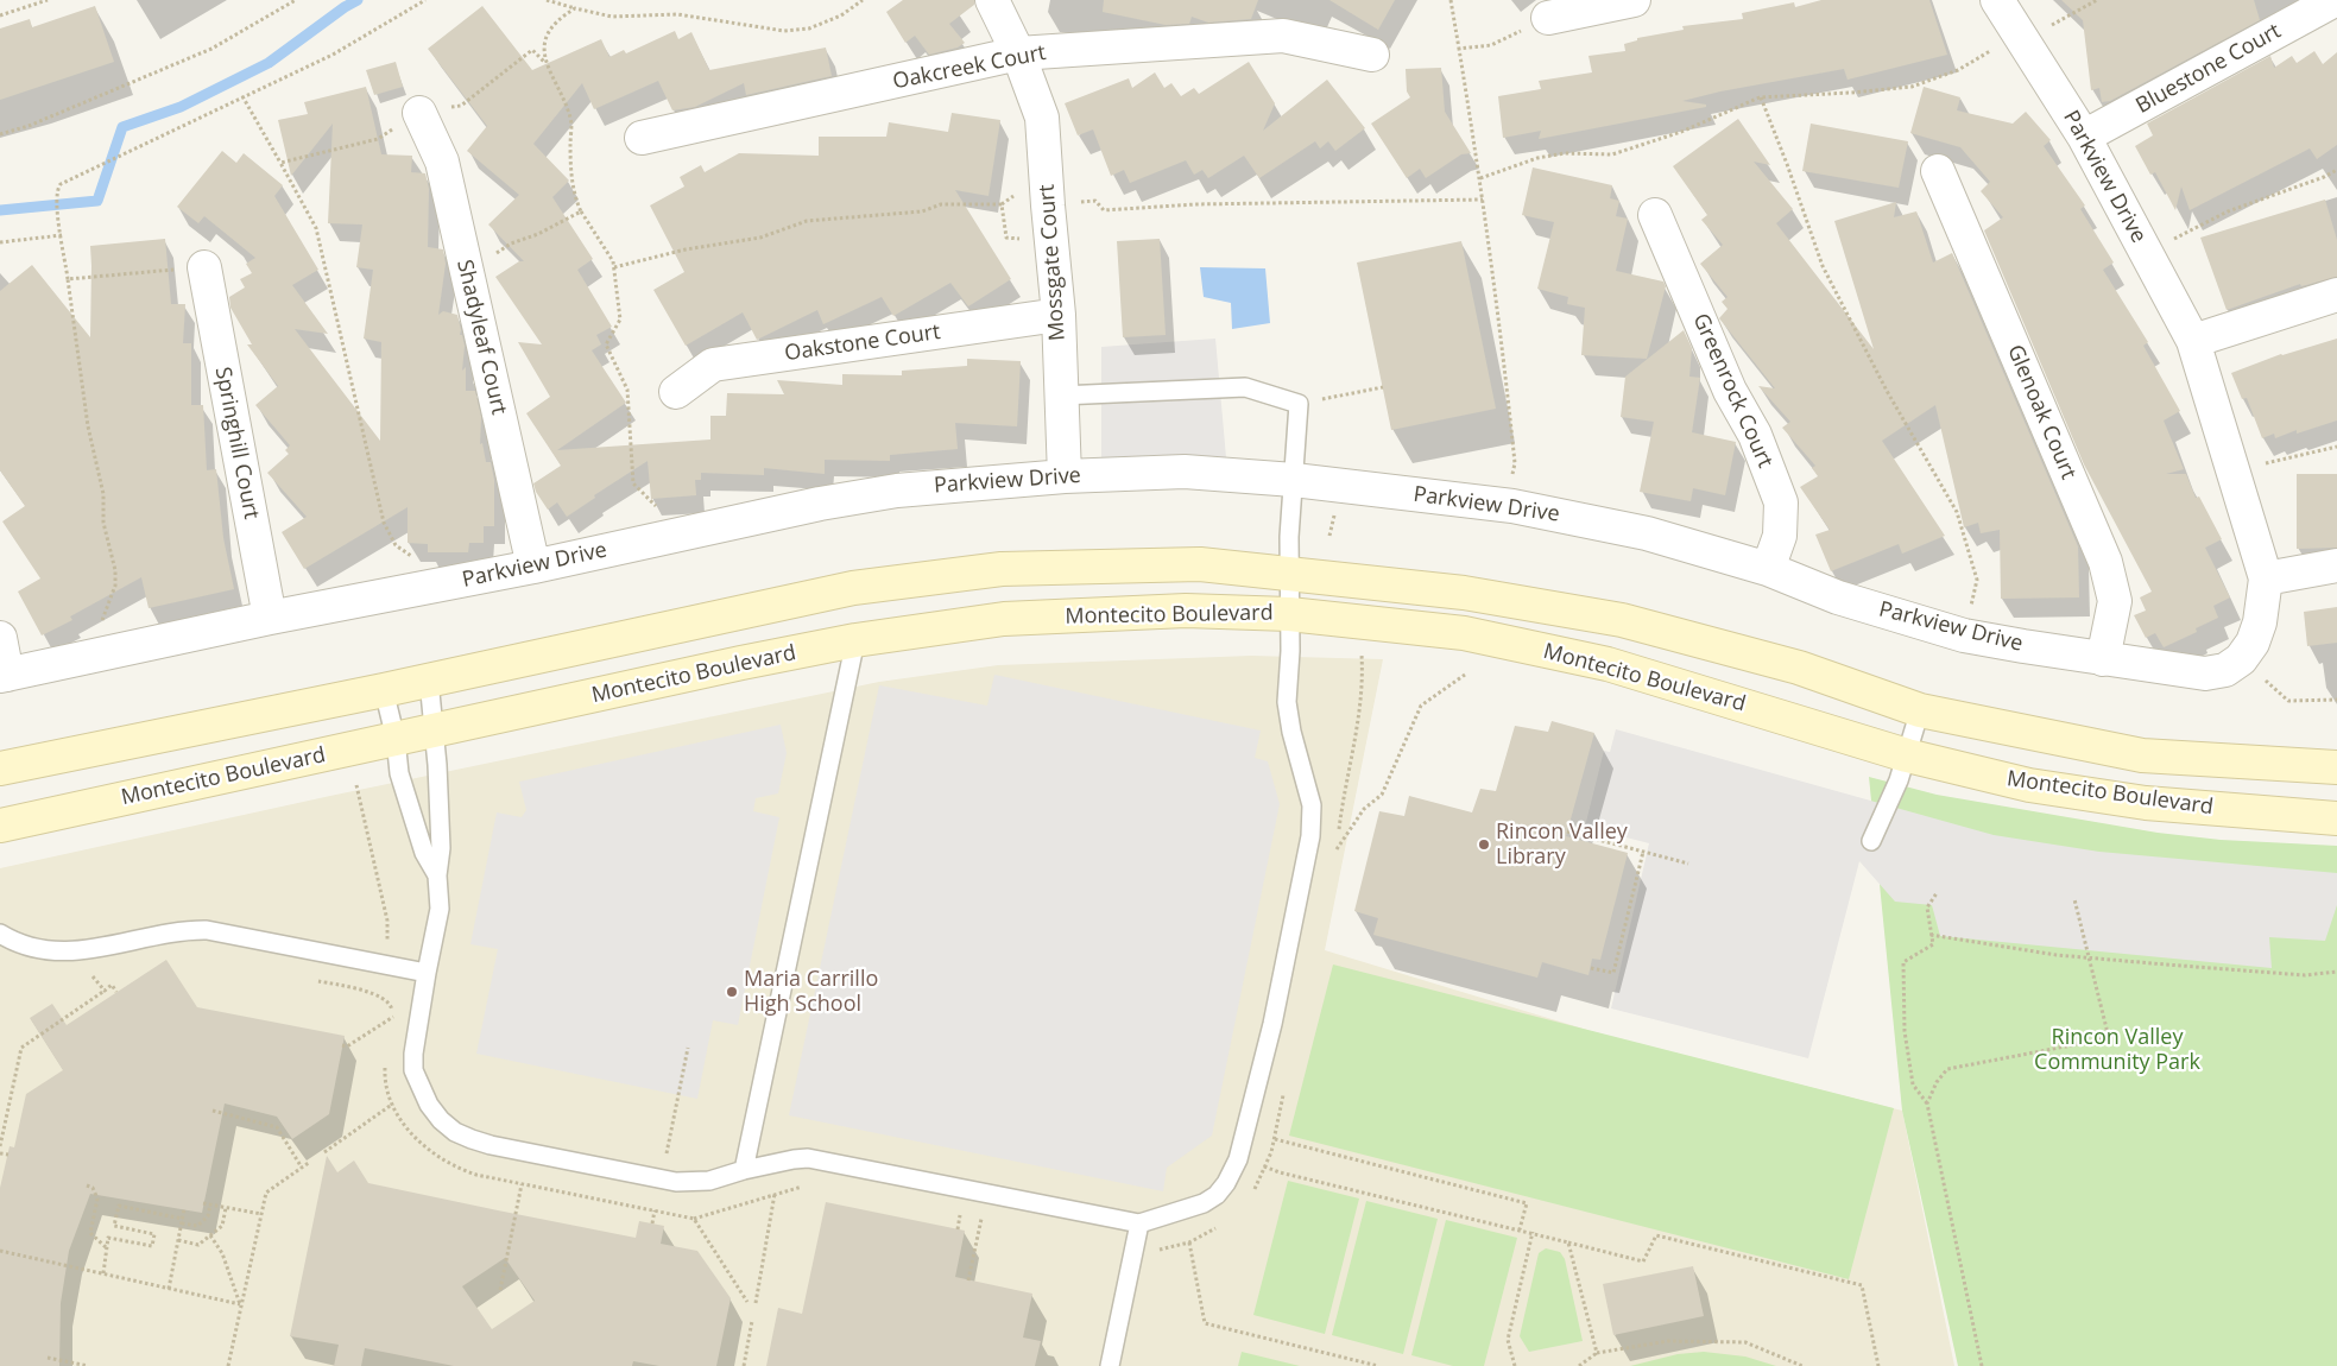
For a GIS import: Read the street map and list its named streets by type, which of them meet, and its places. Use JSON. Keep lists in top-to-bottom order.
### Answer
{
  "streets": {
    "main road": ["Montecito Boulevard"],
    "street": [
      "Oakcreek Court",
      "Bluestone Court",
      "Parkview Drive",
      "Mossgate Court",
      "Shadyleaf Court",
      "Oakstone Court",
      "Greenrock Court",
      "Glenoak Court",
      "Springhill Court"
    ]
  },
  "crossings": [
    ["Oakcreek Court", "Mossgate Court"],
    ["Bluestone Court", "Parkview Drive"],
    ["Parkview Drive", "Mossgate Court"],
    ["Parkview Drive", "Shadyleaf Court"],
    ["Parkview Drive", "Greenrock Court"],
    ["Parkview Drive", "Glenoak Court"],
    ["Parkview Drive", "Springhill Court"],
    ["Mossgate Court", "Oakstone Court"]
  ],
  "parks": ["Rincon Valley Community Park"],
  "places": ["Rincon Valley Library", "Maria Carrillo High School"]
}
